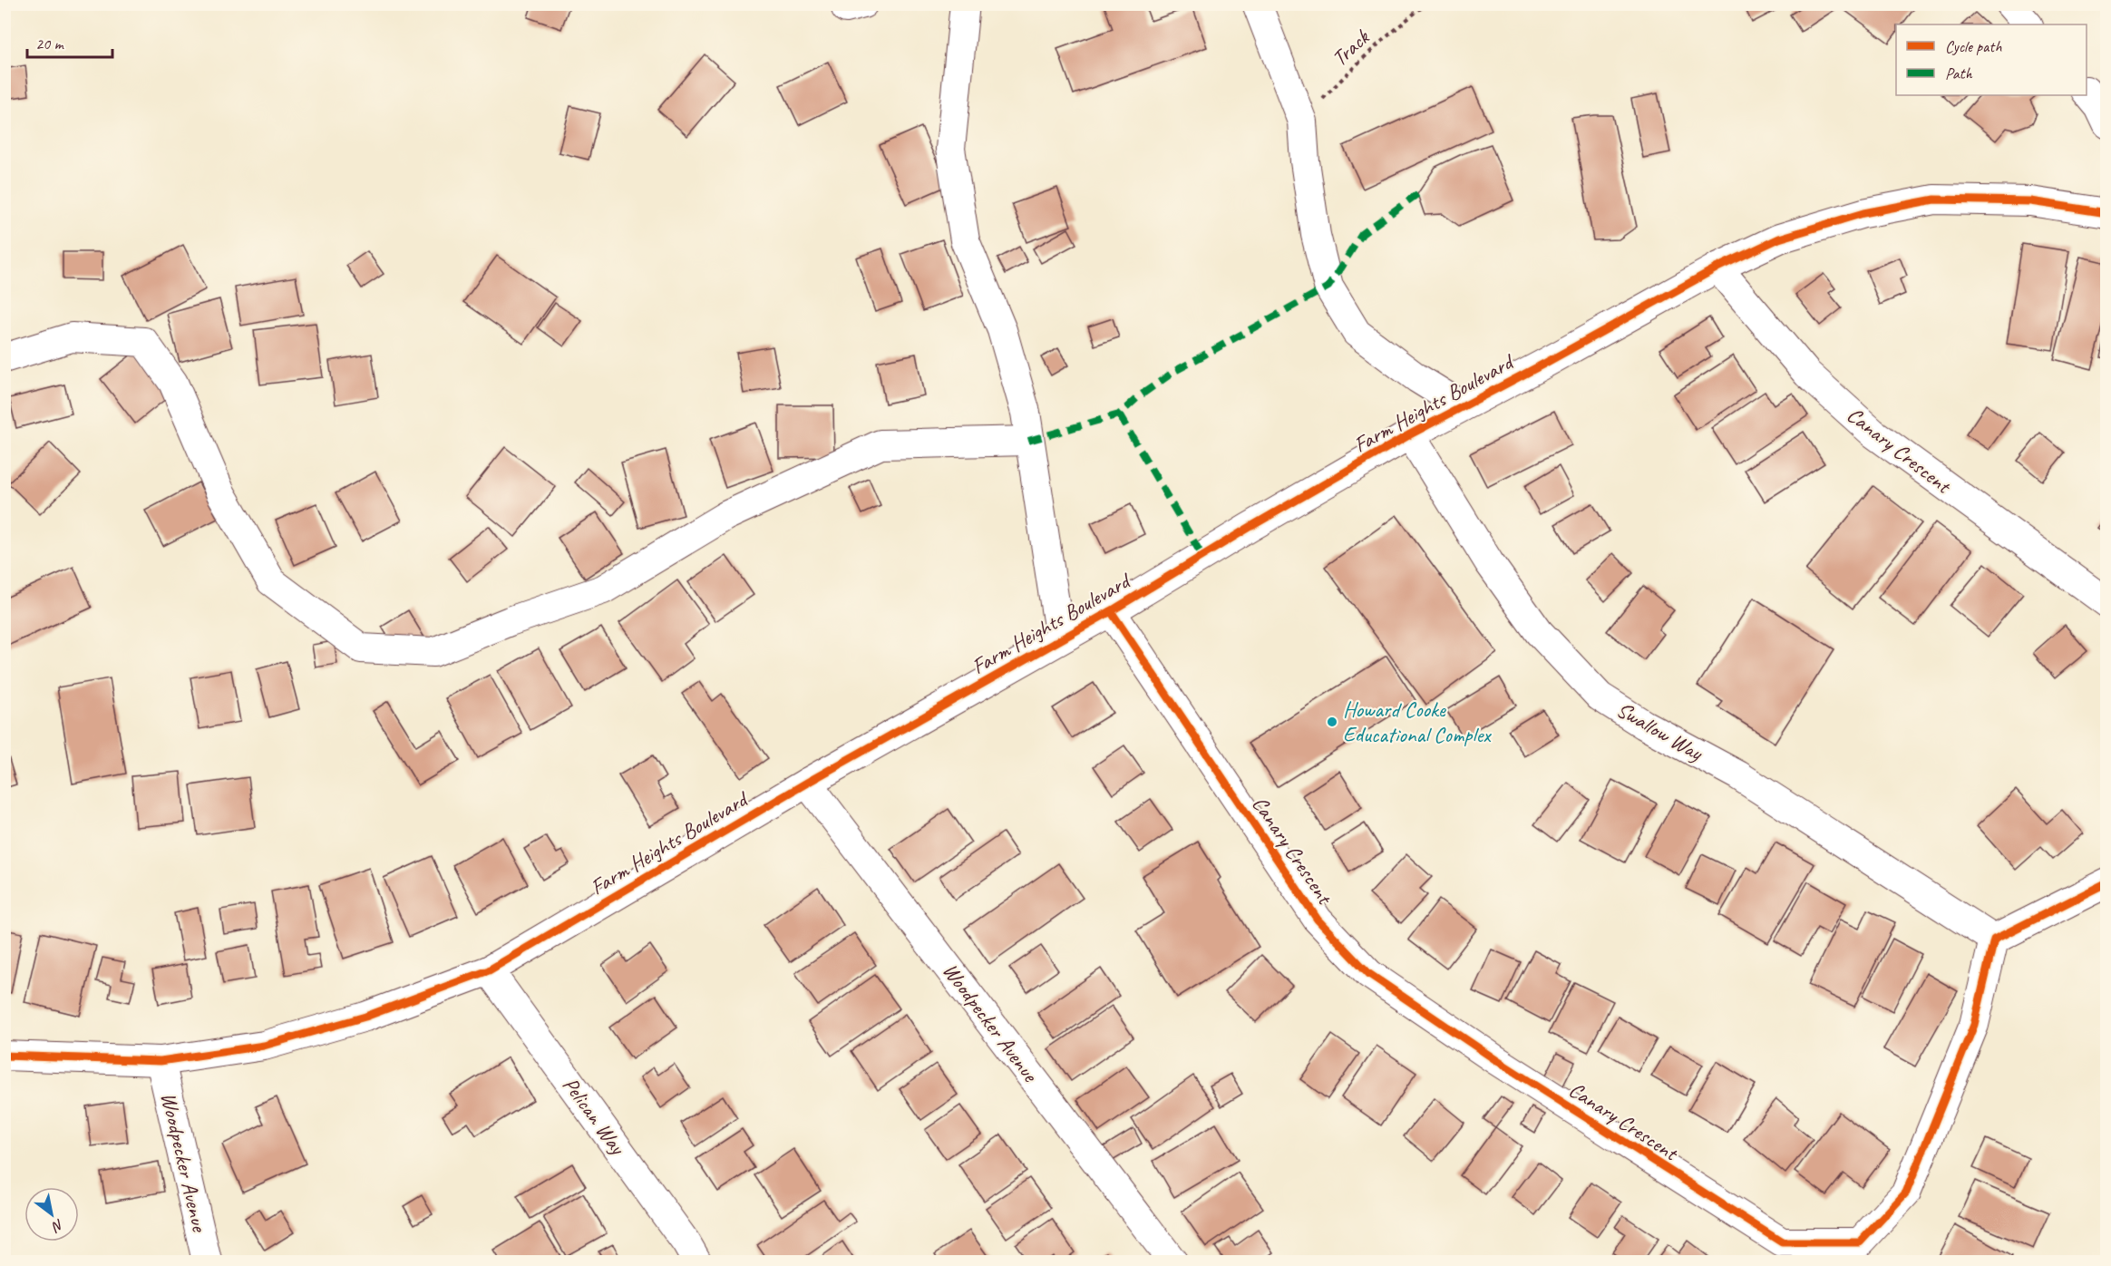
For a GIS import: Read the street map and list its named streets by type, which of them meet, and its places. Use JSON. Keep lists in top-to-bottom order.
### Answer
{
  "streets": {
    "street": [
      "Farm Heights Boulevard",
      "Canary Crescent",
      "Swallow Way",
      "Woodpecker Avenue",
      "Pelican Way"
    ],
    "path": ["Track"]
  },
  "crossings": [
    ["Farm Heights Boulevard", "Canary Crescent"],
    ["Farm Heights Boulevard", "Swallow Way"],
    ["Farm Heights Boulevard", "Woodpecker Avenue"],
    ["Farm Heights Boulevard", "Pelican Way"],
    ["Canary Crescent", "Swallow Way"]
  ],
  "places": ["Howard Cooke Educational Complex"],
  "legend": ["Cycle path", "Path"],
  "scale_bar": "20 m",
  "north": "bottom right"
}
